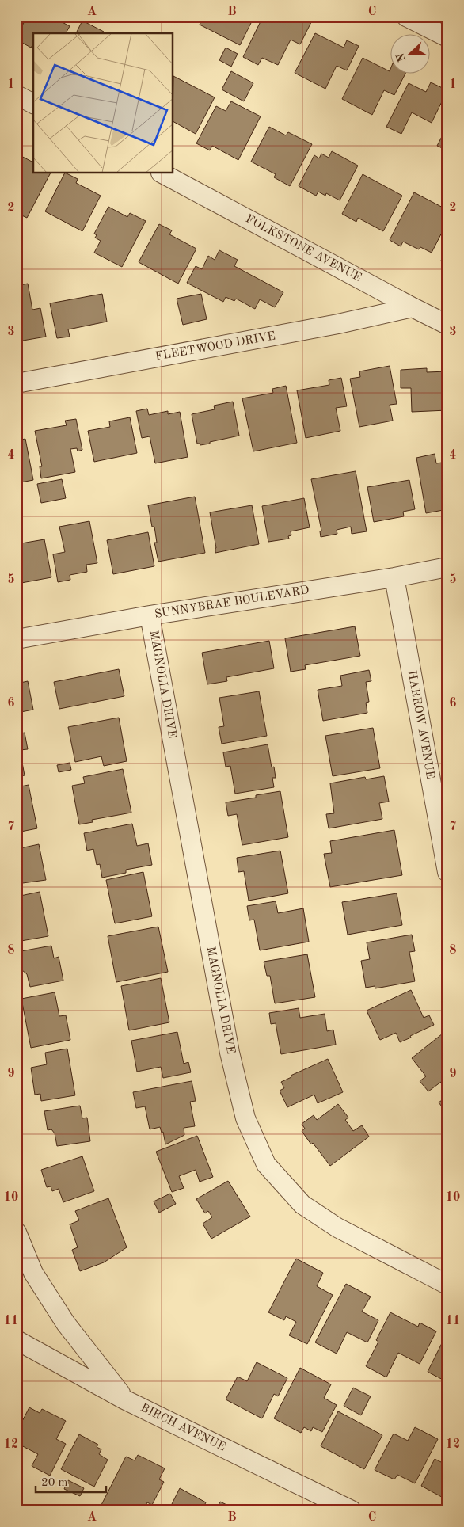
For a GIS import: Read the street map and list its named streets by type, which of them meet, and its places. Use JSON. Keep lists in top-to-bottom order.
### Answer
{
  "streets": {
    "street": [
      "FOLKSTONE AVENUE",
      "FLEETWOOD DRIVE",
      "SUNNYBRAE BOULEVARD",
      "MAGNOLIA DRIVE",
      "HARROW AVENUE",
      "BIRCH AVENUE"
    ]
  },
  "crossings": [
    ["FOLKSTONE AVENUE", "FLEETWOOD DRIVE"],
    ["SUNNYBRAE BOULEVARD", "MAGNOLIA DRIVE"],
    ["SUNNYBRAE BOULEVARD", "HARROW AVENUE"]
  ],
  "scale_bar": "20 m",
  "north": "left",
  "grid": {
    "columns": ["A", "B", "C"],
    "rows": [
      "1",
      "2",
      "3",
      "4",
      "5",
      "6",
      "7",
      "8",
      "9",
      "10",
      "11",
      "12"
    ]
  }
}
